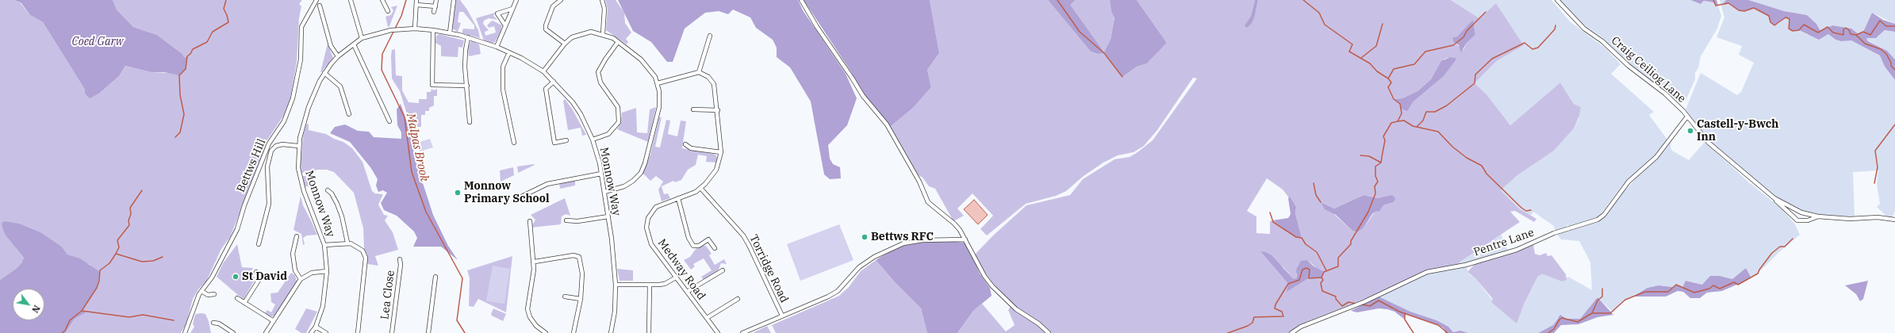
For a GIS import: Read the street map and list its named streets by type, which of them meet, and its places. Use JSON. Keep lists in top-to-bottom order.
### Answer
{
  "streets": {
    "street": [
      "Craig Ceiliog Lane",
      "Bettws Hill",
      "Monnow Way",
      "Pentre Lane",
      "Torridge Road",
      "Medway Road",
      "Lea Close"
    ]
  },
  "crossings": [
    ["Craig Ceiliog Lane", "Pentre Lane"],
    ["Torridge Road", "Medway Road"]
  ],
  "water": ["Malpas Brook"],
  "parks": ["Coed Garw"],
  "places": [
    "Castell-y-Bwch Inn",
    "Monnow Primary School",
    "Bettws RFC",
    "St David"
  ],
  "north": "bottom right"
}
